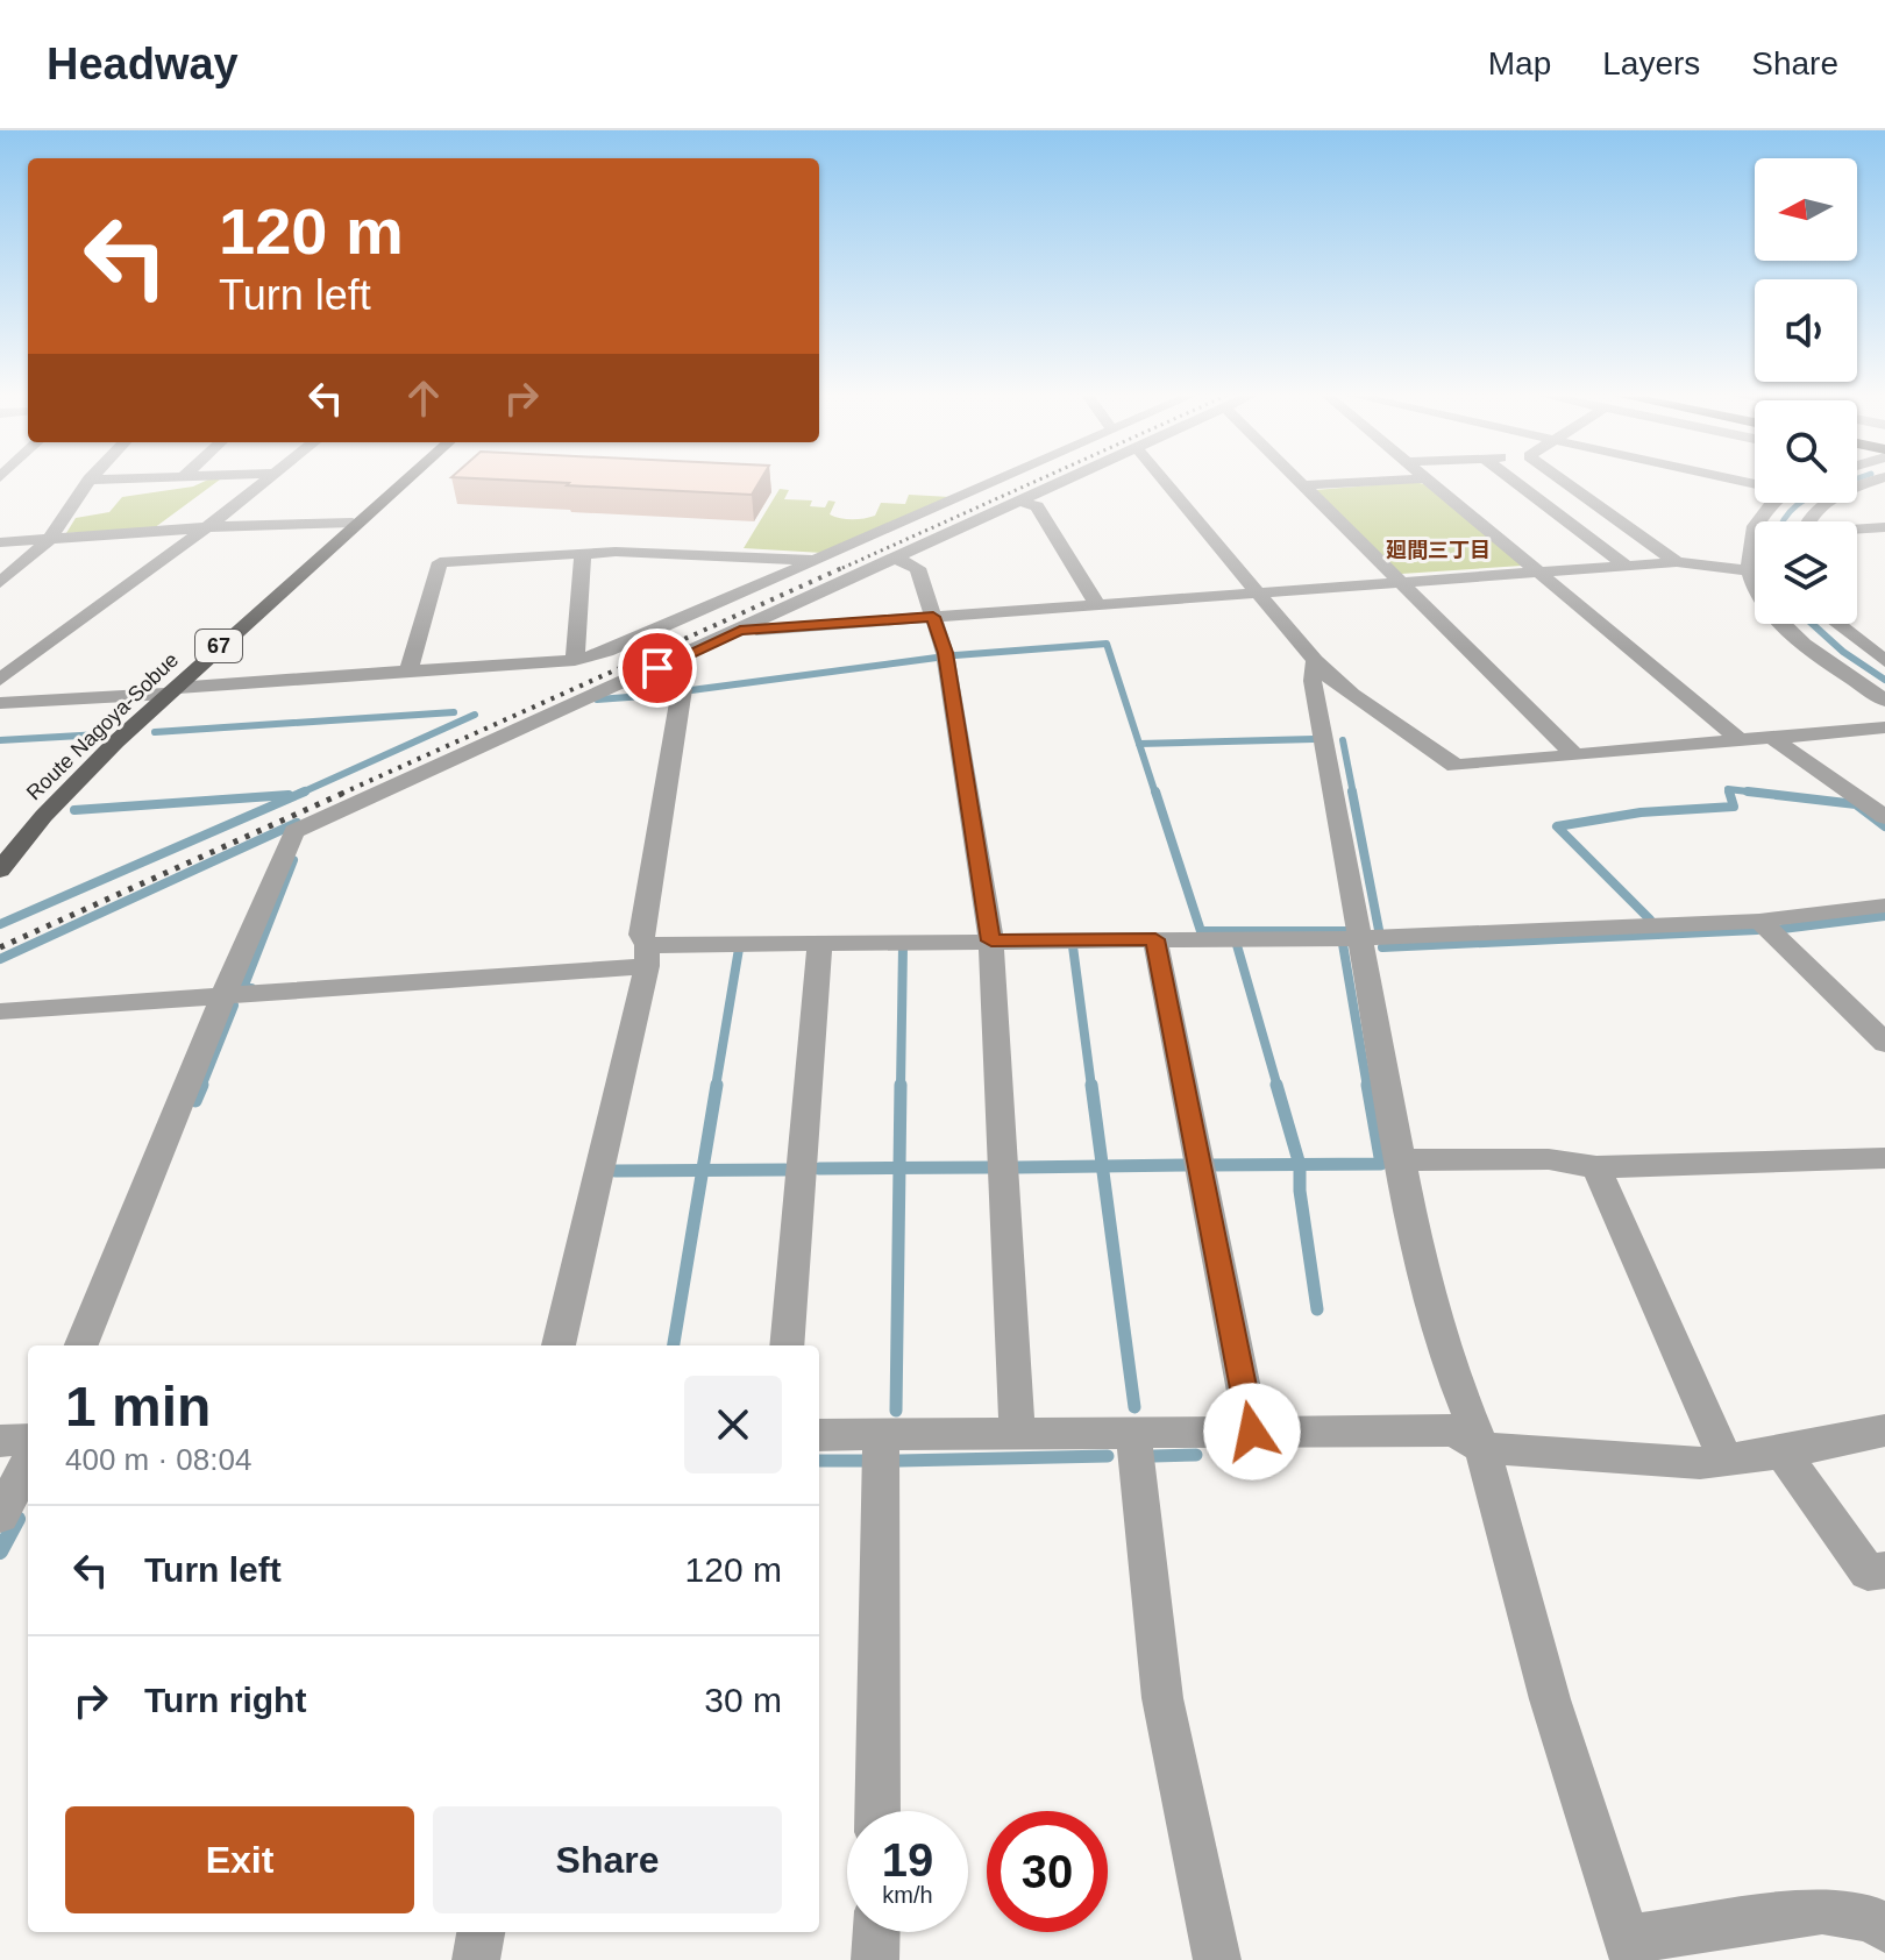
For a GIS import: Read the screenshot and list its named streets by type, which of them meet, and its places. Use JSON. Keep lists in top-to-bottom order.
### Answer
{
  "streets": {
    "main road": ["67", "Route Nagoya-Sobue"]
  },
  "districts": ["廻間三丁目"],
  "north": "left",
  "page": {
    "header": "Headway",
    "nav": ["Map", "Layers", "Share"],
    "turn": ["120 m", "Turn left"],
    "heading": ["1 min", "400 m · 08:04"],
    "list": [
      {
        "name": "Turn left",
        "value": "120 m"
      },
      {
        "name": "Turn right",
        "value": "30 m"
      }
    ],
    "buttons": ["Exit", "Share"],
    "speed": "19 km/h",
    "limit": "30"
  }
}
